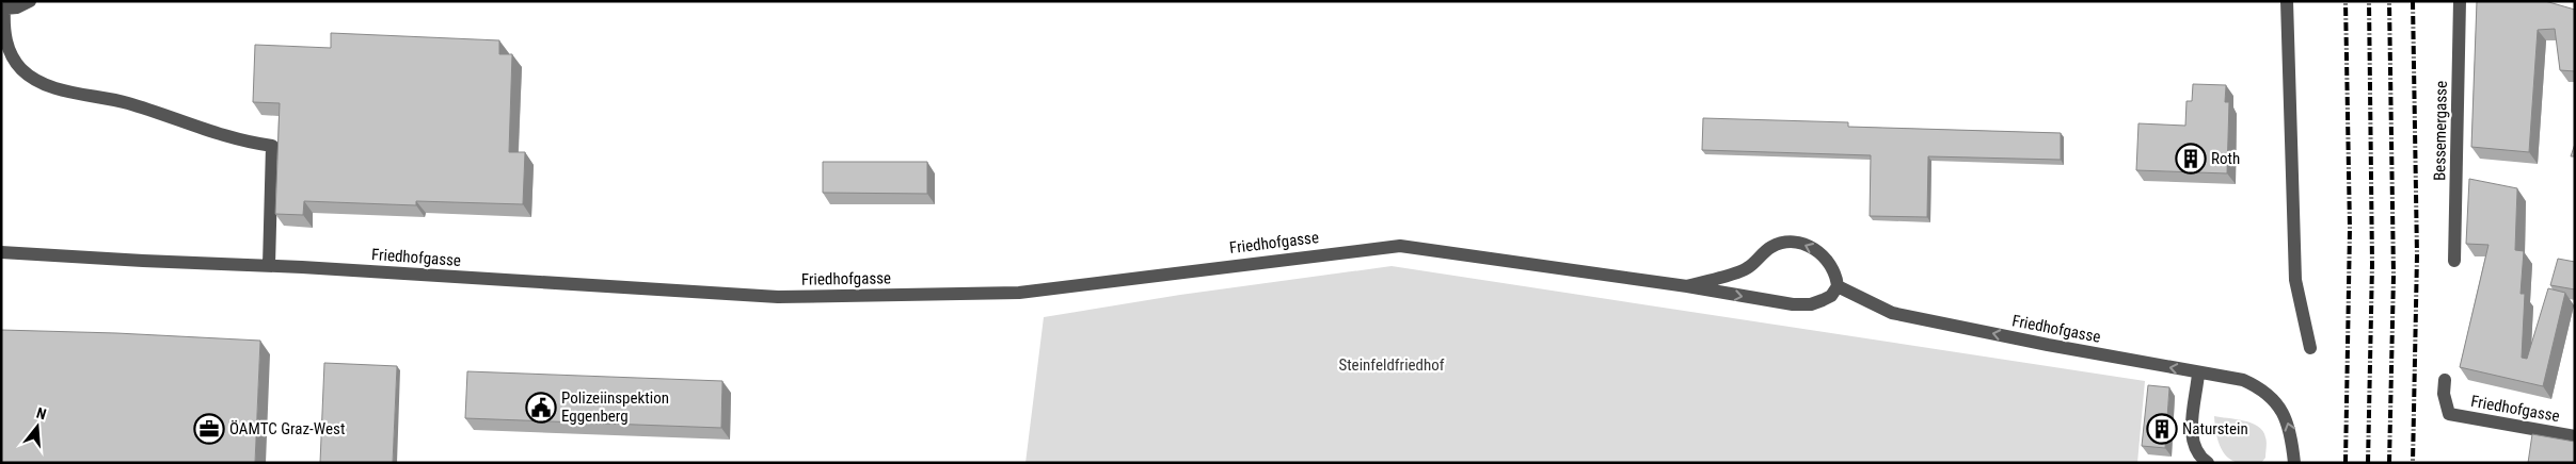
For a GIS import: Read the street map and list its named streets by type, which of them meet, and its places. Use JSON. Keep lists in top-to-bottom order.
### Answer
{
  "streets": {
    "street": ["Bessemergasse", "Friedhofgasse"]
  },
  "parks": ["Steinfeldfriedhof"],
  "places": {
    "building": ["Roth", "Naturstein"],
    "public building": ["Polizeiinspektion Eggenberg"],
    "office": ["ÖAMTC Graz-West"]
  },
  "north": "top"
}
